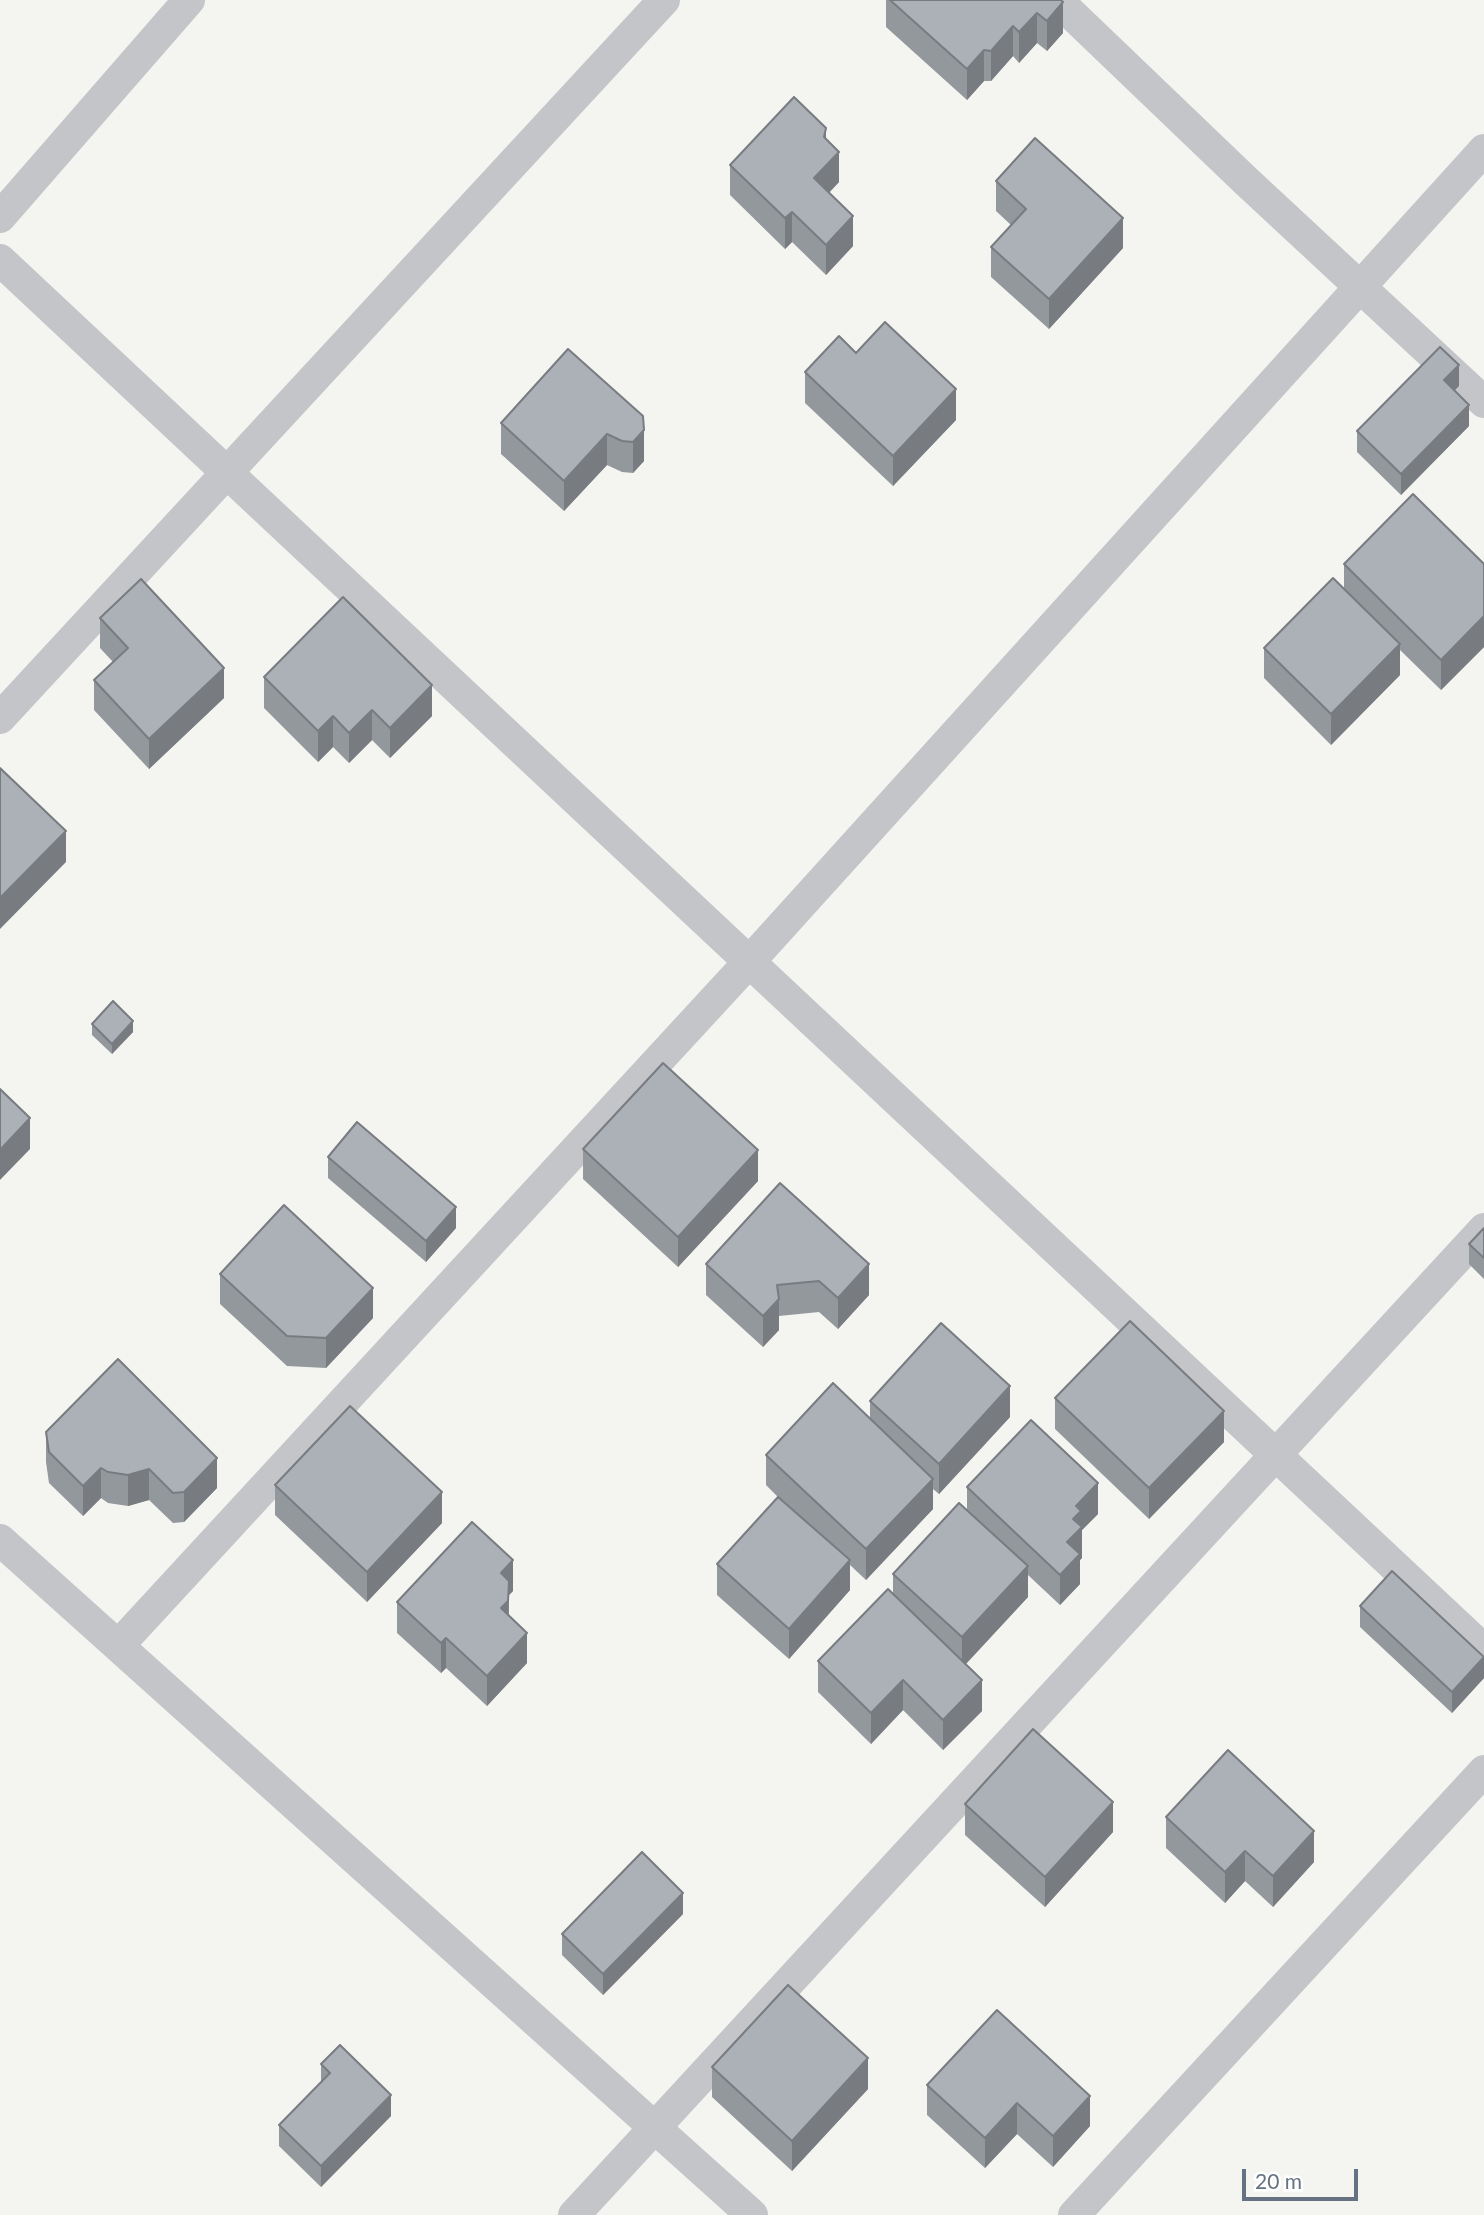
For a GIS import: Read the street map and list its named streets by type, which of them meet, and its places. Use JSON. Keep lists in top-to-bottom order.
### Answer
{
  "scale_bar": "20 m"
}
